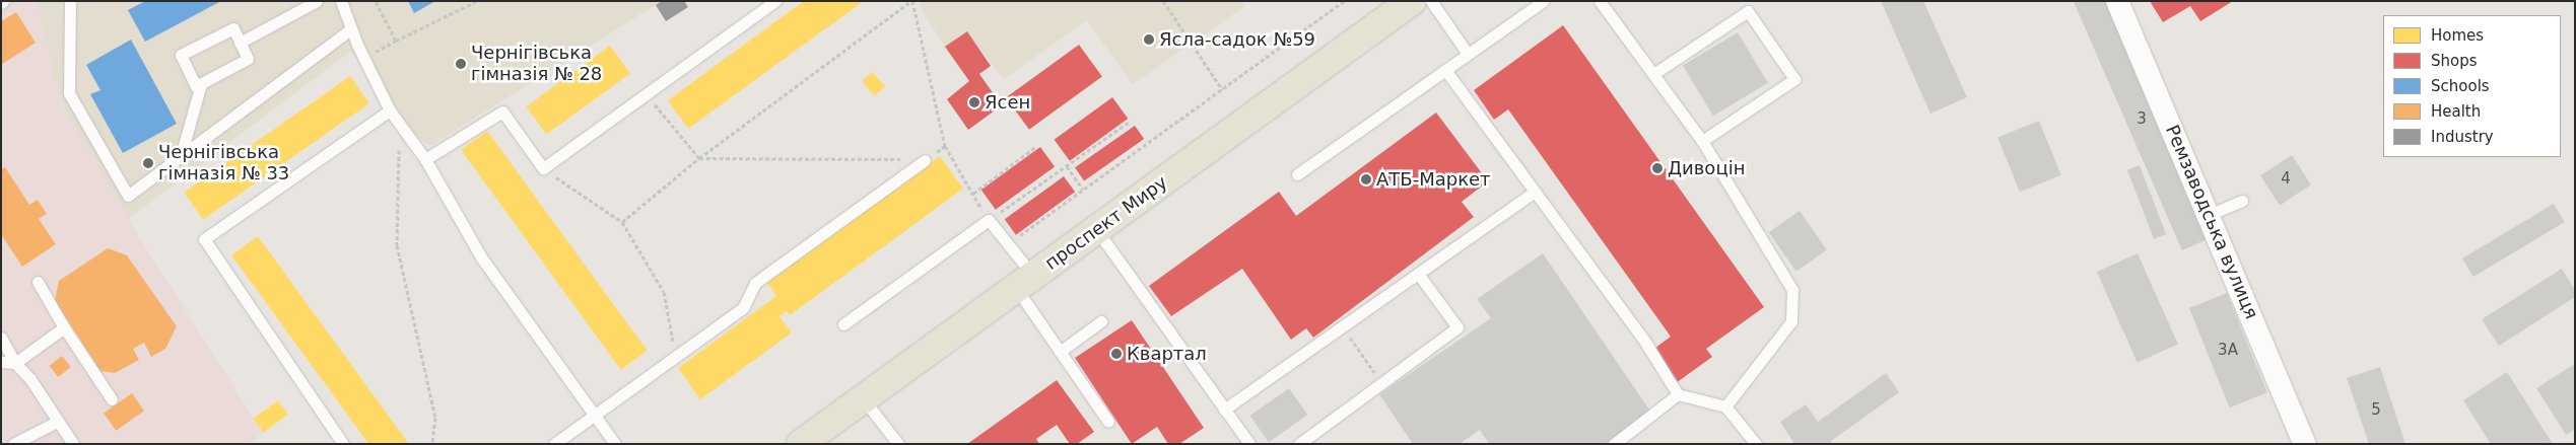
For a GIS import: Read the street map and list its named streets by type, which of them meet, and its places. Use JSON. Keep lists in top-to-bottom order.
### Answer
{
  "streets": {
    "main road": ["проспект Миру"],
    "street": ["Ремзаводська вулиця"]
  },
  "places": [
    "Ясла-садок №59",
    "Чернігівська гімназія № 28",
    "Ясен",
    "Чернігівська гімназія № 33",
    "Дивоцін",
    "АТБ-Маркет",
    "Квартал"
  ],
  "house_numbers": [
    "3",
    "4",
    "3А",
    "5"
  ],
  "legend": [
    "Homes",
    "Shops",
    "Schools",
    "Health",
    "Industry"
  ]
}
